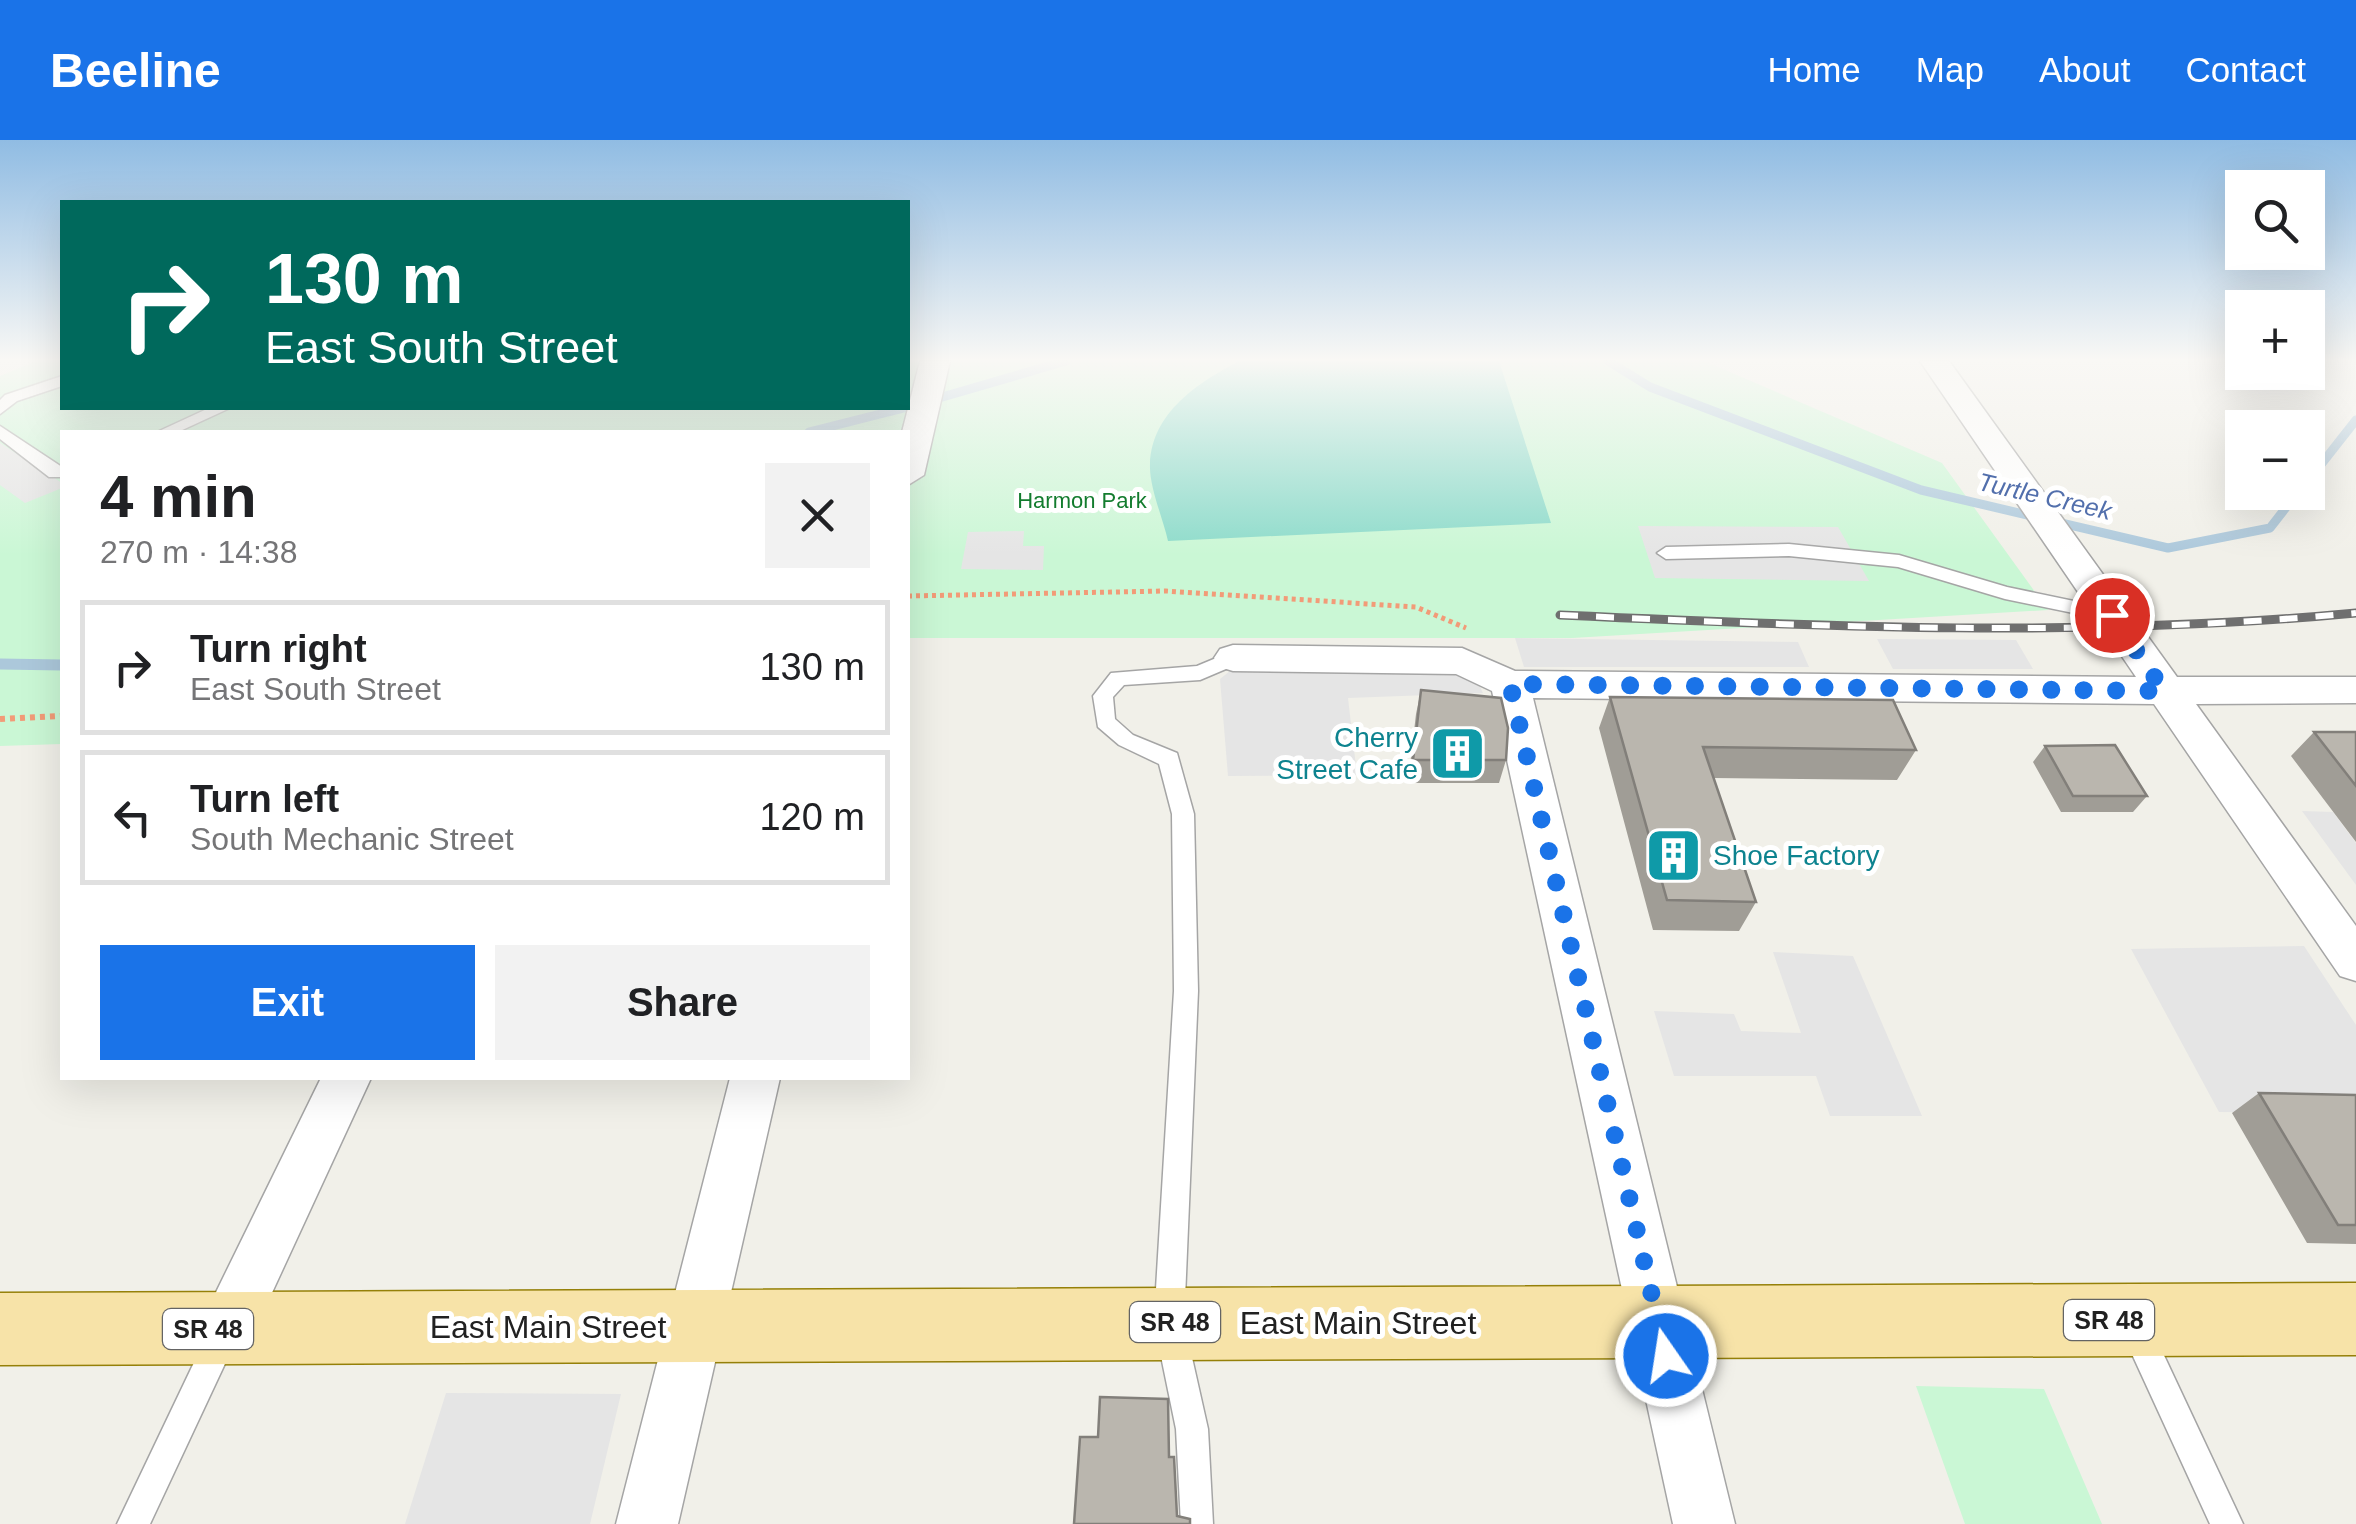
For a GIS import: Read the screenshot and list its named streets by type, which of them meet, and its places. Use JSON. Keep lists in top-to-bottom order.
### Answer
{
  "streets": {
    "main road": ["SR 48", "East Main Street"]
  },
  "water": ["Turtle Creek"],
  "parks": ["Harmon Park"],
  "places": {
    "building": ["Cherry Street Cafe", "Shoe Factory"]
  },
  "page": {
    "header": "Beeline",
    "nav": [
      "Home",
      "Map",
      "About",
      "Contact"
    ],
    "map_buttons": ["+", "−"],
    "turn": ["130 m", "East South Street"],
    "heading": ["4 min", "270 m · 14:38"],
    "list": [
      {
        "name": "Turn right",
        "note": "East South Street",
        "value": "130 m"
      },
      {
        "name": "Turn left",
        "note": "South Mechanic Street",
        "value": "120 m"
      }
    ],
    "buttons": ["Exit", "Share"]
  }
}
